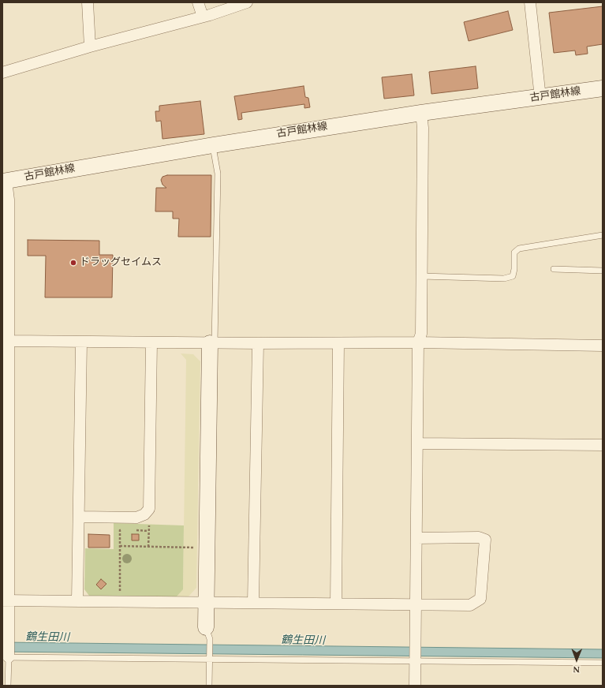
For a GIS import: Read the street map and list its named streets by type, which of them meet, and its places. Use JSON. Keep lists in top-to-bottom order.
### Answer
{
  "streets": {
    "main road": ["古戸館林線"]
  },
  "water": ["鶴生田川"],
  "places": ["ドラッグセイムス"],
  "north": "bottom"
}
